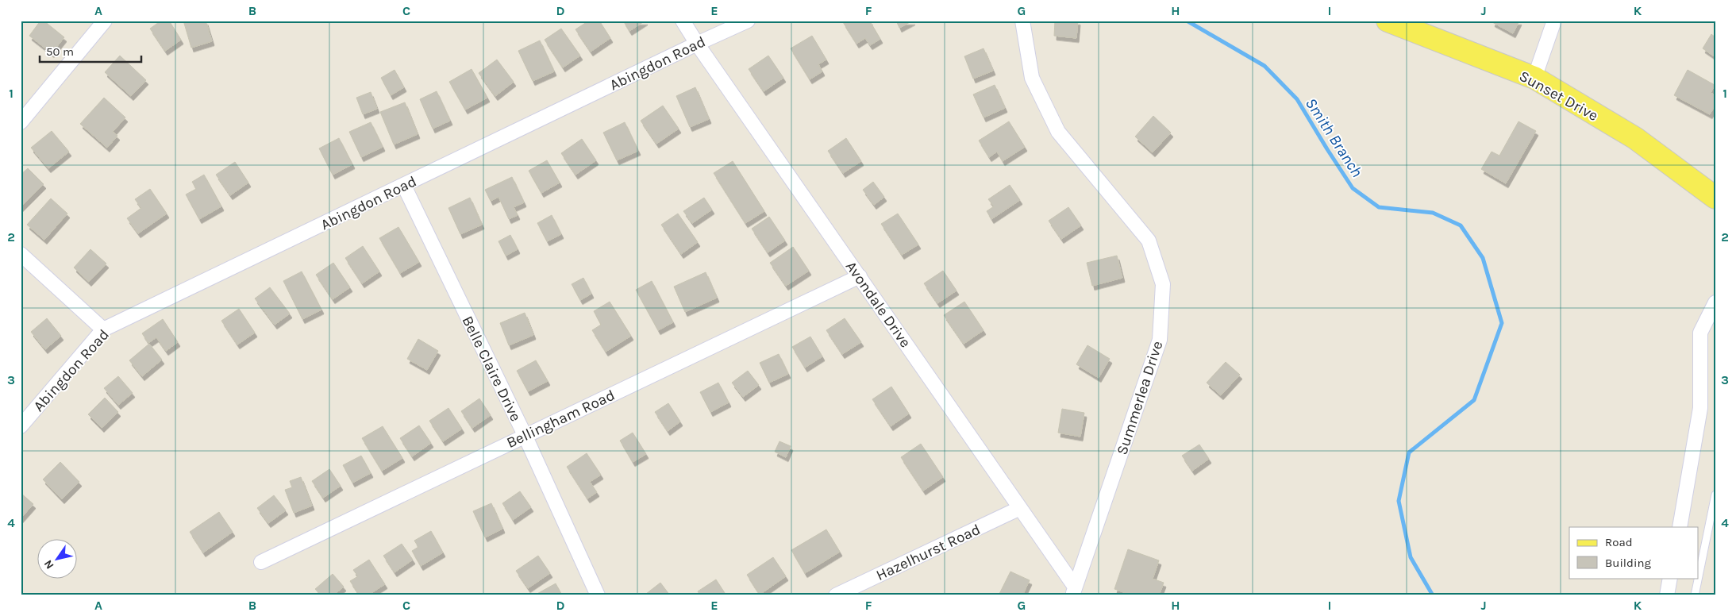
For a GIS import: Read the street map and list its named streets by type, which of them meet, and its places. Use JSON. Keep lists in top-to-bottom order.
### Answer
{
  "streets": {
    "main road": ["Sunset Drive"],
    "street": [
      "Abingdon Road",
      "Avondale Drive",
      "Belle Claire Drive",
      "Summerlea Drive",
      "Bellingham Road",
      "Hazelhurst Road"
    ]
  },
  "crossings": [
    ["Abingdon Road", "Avondale Drive"],
    ["Abingdon Road", "Belle Claire Drive"],
    ["Avondale Drive", "Summerlea Drive"],
    ["Avondale Drive", "Bellingham Road"],
    ["Avondale Drive", "Hazelhurst Road"],
    ["Belle Claire Drive", "Bellingham Road"]
  ],
  "water": ["Smith Branch"],
  "legend": ["Road", "Building"],
  "scale_bar": "50 m",
  "north": "bottom left",
  "grid": {
    "columns": [
      "A",
      "B",
      "C",
      "D",
      "E",
      "F",
      "G",
      "H",
      "I",
      "J",
      "K"
    ],
    "rows": [
      "1",
      "2",
      "3",
      "4"
    ]
  }
}
